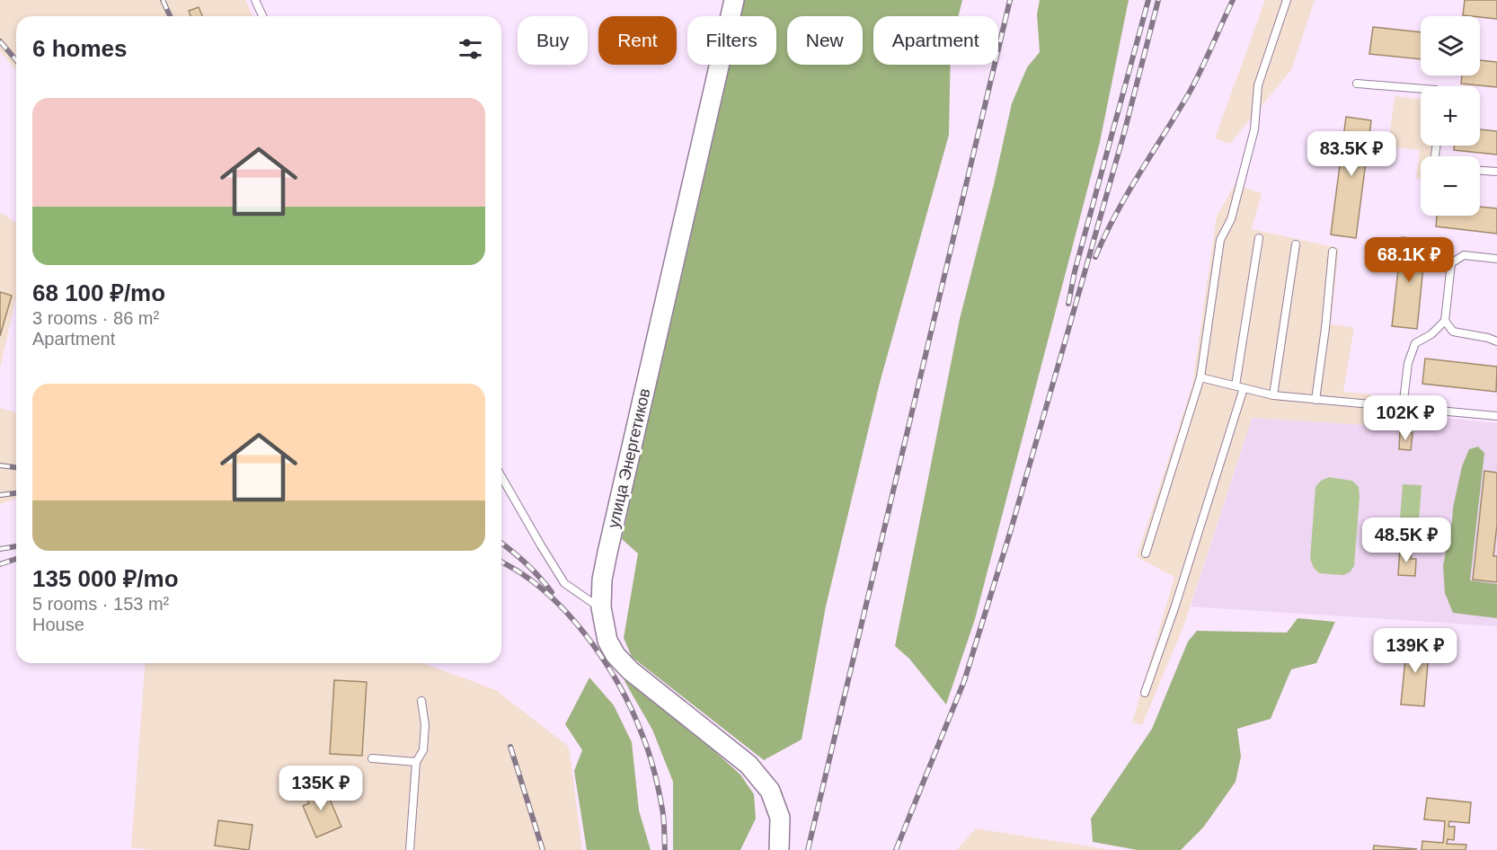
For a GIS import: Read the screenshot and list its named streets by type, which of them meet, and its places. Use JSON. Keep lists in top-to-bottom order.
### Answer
{
  "streets": {
    "street": ["улица Энергетиков"]
  },
  "page": {
    "map_buttons": ["+", "−"],
    "chip": [
      "Buy",
      "Rent",
      "Filters",
      "New",
      "Apartment"
    ],
    "heading": "6 homes",
    "list": [
      {
        "name": "68 100 ₽/mo",
        "note": "3 rooms · 86 m² · Apartment"
      },
      {
        "name": "135 000 ₽/mo",
        "note": "5 rooms · 153 m² · House"
      }
    ],
    "price": [
      "83.5K ₽",
      "68.1K ₽",
      "102K ₽",
      "48.5K ₽",
      "139K ₽",
      "135K ₽"
    ]
  }
}
